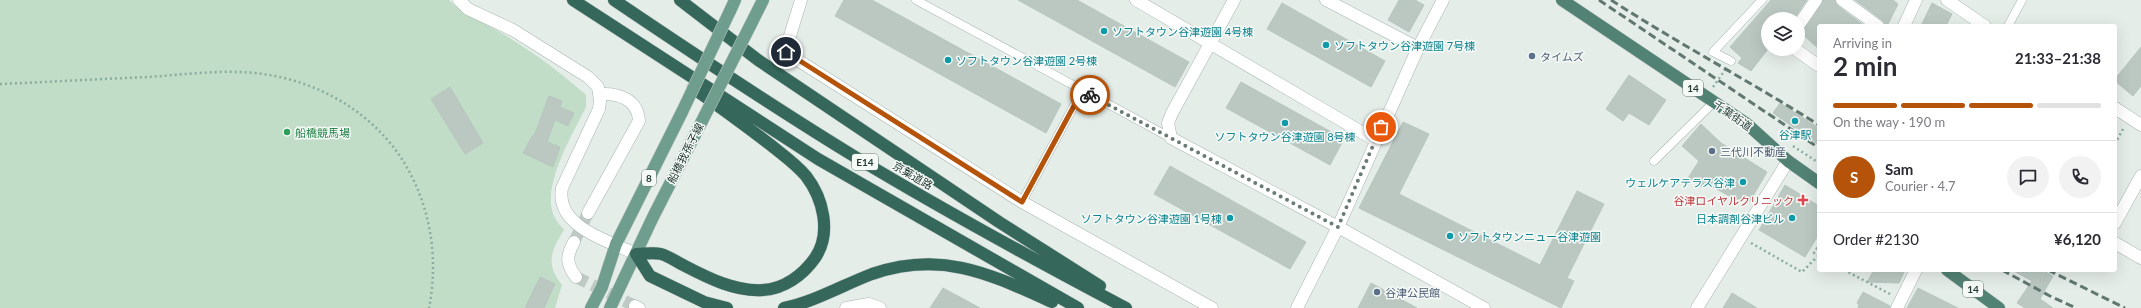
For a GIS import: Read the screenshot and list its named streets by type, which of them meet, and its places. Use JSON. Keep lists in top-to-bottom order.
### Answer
{
  "streets": {
    "highway": [
      "14",
      "千葉街道",
      "E14",
      "京葉道路"
    ],
    "main road": ["船橋我孫子線", "8"]
  },
  "places": {
    "other": [
      "ソフトタウン谷津遊園 4号棟",
      "ソフトタウン谷津遊園 7号棟",
      "タイムズ",
      "ソフトタウン谷津遊園 2号棟",
      "谷津駅",
      "ソフトタウン谷津遊園 8号棟",
      "船橋競馬場",
      "三代川不動産",
      "ウェルケアテラス谷津",
      "ソフトタウン谷津遊園 1号棟",
      "日本調剤谷津ビル",
      "ソフトタウンニュー谷津遊園",
      "谷津公民館"
    ],
    "health": ["谷津ロイヤルクリニック"]
  },
  "page": {
    "heading": ["2 min", "Arriving in", "21:33–21:38"],
    "panel": [
      "Sam",
      "Courier · 4.7",
      "Order #2130",
      "¥6,120"
    ],
    "bar": "On the way · 190 m",
    "round": "S"
  }
}
